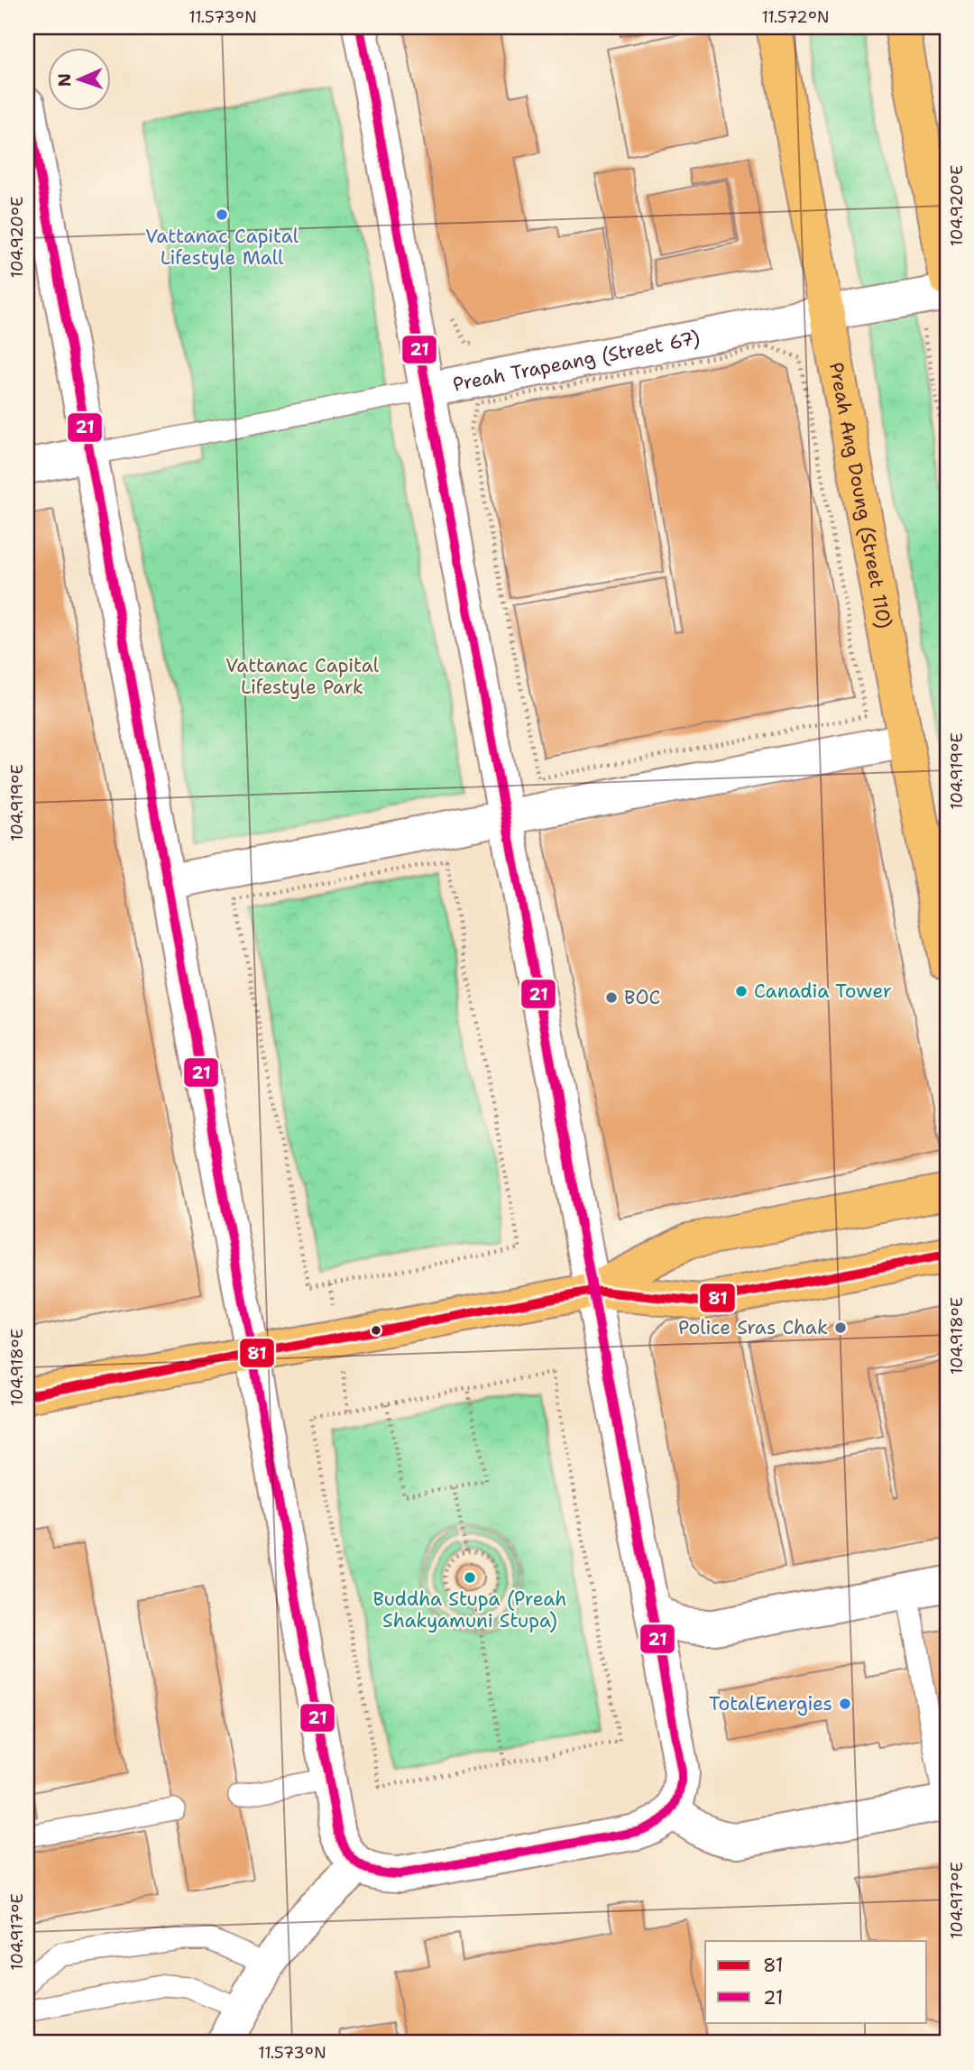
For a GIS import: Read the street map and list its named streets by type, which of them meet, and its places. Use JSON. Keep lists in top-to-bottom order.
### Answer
{
  "streets": {
    "main road": ["Preah Ang Doung (Street 110)"],
    "street": ["Preah Trapeang (Street 67)"]
  },
  "crossings": [
    ["Preah Trapeang (Street 67)", "Preah Ang Doung (Street 110)"]
  ],
  "parks": ["Vattanac Capital Lifestyle Park"],
  "places": [
    "Vattanac Capital Lifestyle Mall",
    "Canadia Tower",
    "BOC",
    "Police Sras Chak",
    "Buddha Stupa (Preah Shakyamuni Stupa)",
    "TotalEnergies"
  ],
  "lines": ["transit line 21", "transit line 81"],
  "legend": ["81", "21"],
  "north": "left",
  "coordinates": [
    "11.573°N",
    "11.572°N",
    "104.920°E",
    "104.919°E",
    "104.918°E",
    "104.917°E"
  ]
}
